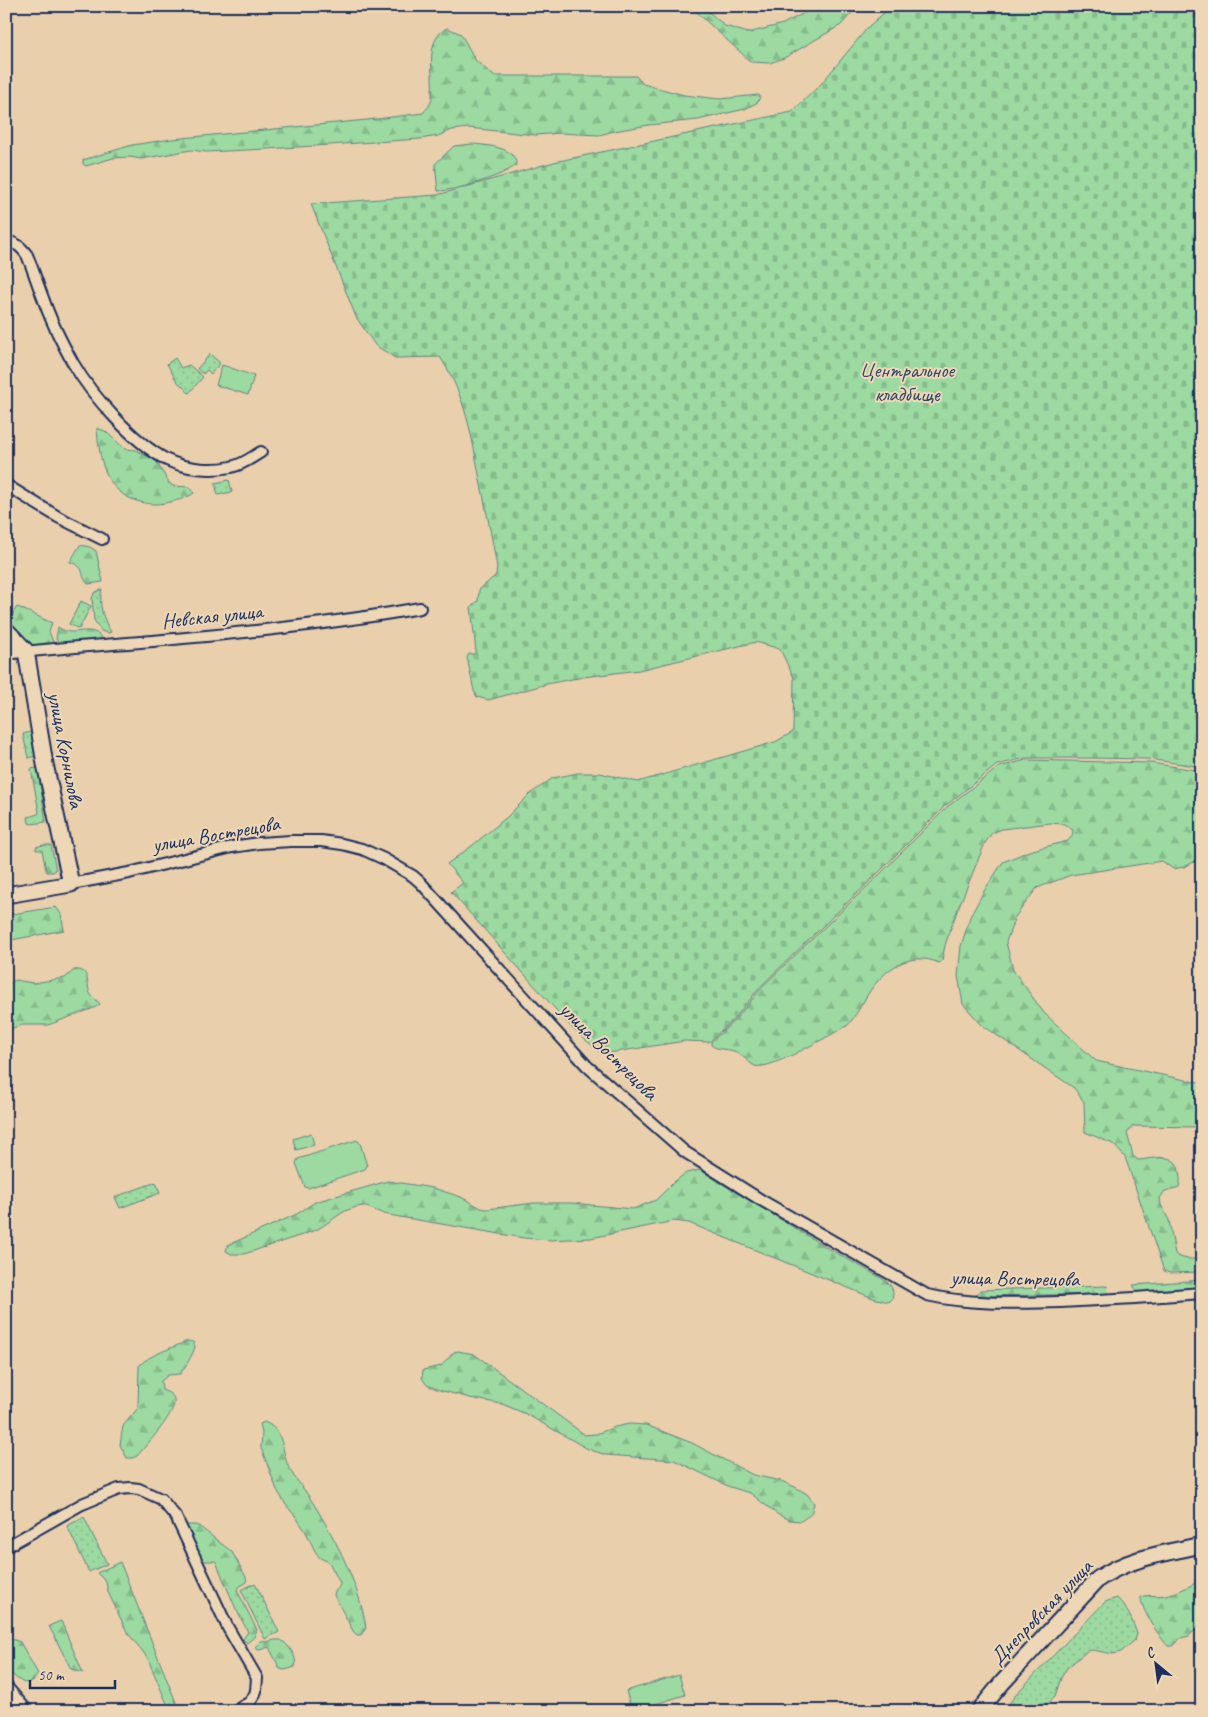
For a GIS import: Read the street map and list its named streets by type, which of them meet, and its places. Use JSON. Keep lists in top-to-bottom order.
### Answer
{
  "streets": {
    "street": [
      "Невская улица",
      "улица Корнилова",
      "улица Вострецова",
      "Днепровская улица"
    ]
  },
  "crossings": [
    ["Невская улица", "улица Корнилова"],
    ["улица Корнилова", "улица Вострецова"]
  ],
  "parks": ["Центральное кладбище"],
  "scale_bar": "50 m",
  "north": "top left"
}
